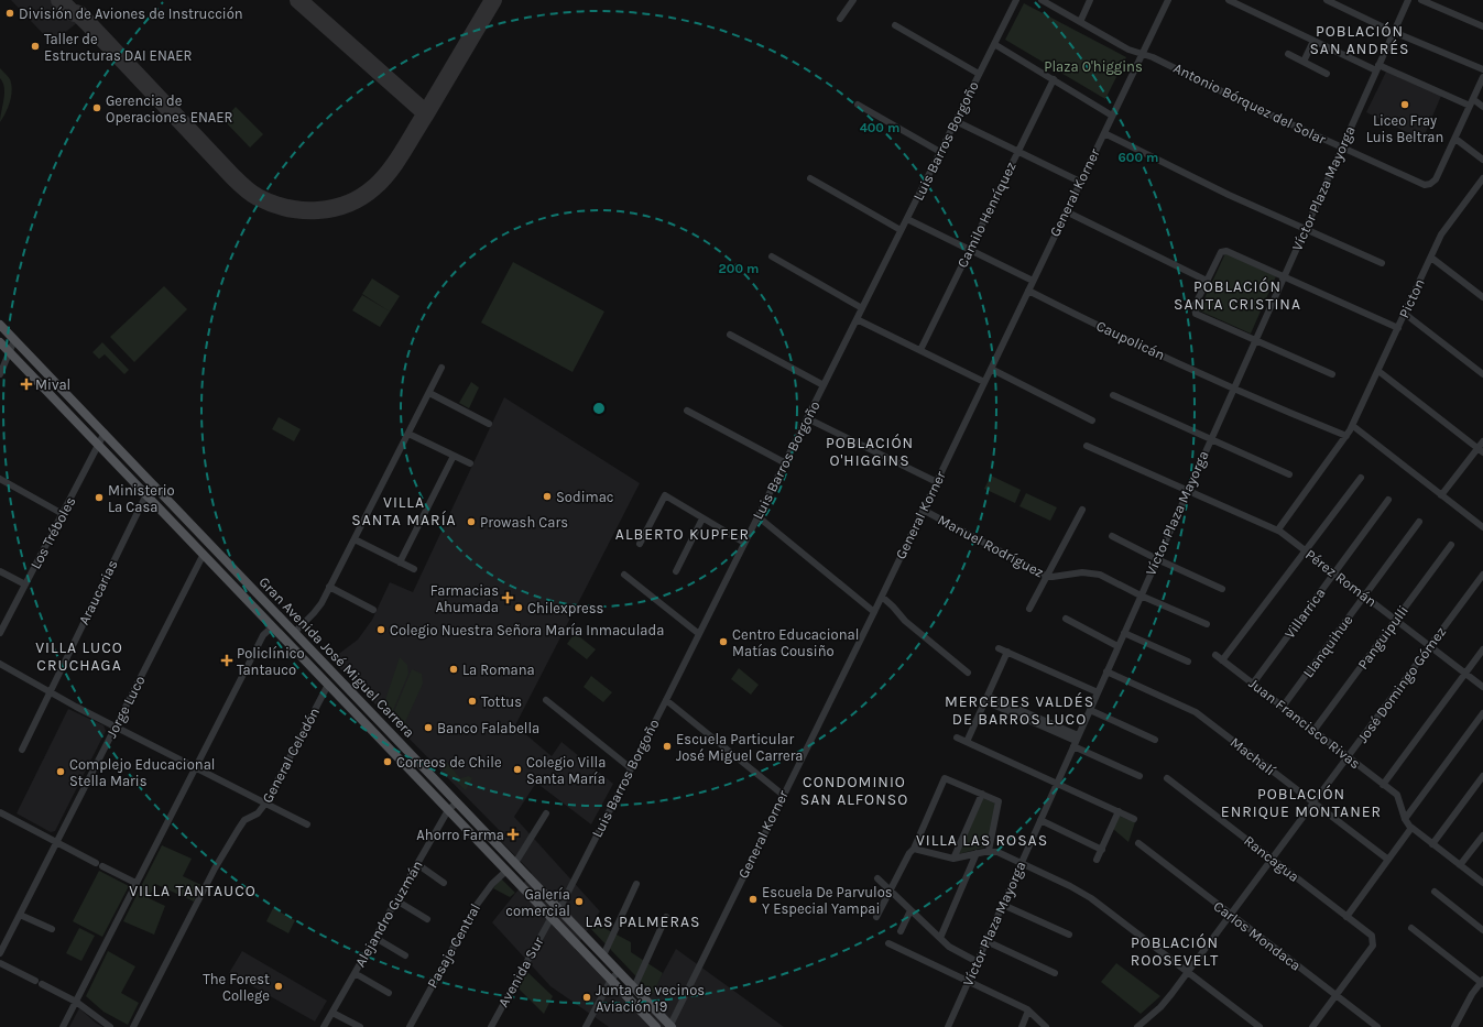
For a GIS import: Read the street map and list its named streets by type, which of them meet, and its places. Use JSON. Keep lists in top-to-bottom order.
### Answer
{
  "streets": {
    "main road": ["Gran Avenida José Miguel Carrera"],
    "street": [
      "Antonio Bórquez del Solar",
      "Luis Barros Borgoño",
      "Víctor Plaza Mayorga",
      "General Korner",
      "Camilo Henríquez",
      "Picton",
      "Caupolicán",
      "Los Tréboles",
      "Manuel Rodríguez",
      "Pérez Román",
      "Araucarias",
      "Villarrica",
      "Panguipulli",
      "Llanquihue",
      "José Domingo Gómez",
      "Jorge Luco",
      "Juan Francisco Rivas",
      "General Celedón",
      "Machalí",
      "Rancagua",
      "Alejandro Guzmán",
      "Carlos Mondaca",
      "Pasaje Central",
      "Avenida Sur"
    ]
  },
  "crossings": [
    ["Antonio Bórquez del Solar", "Víctor Plaza Mayorga"],
    ["Antonio Bórquez del Solar", "General Korner"],
    ["Luis Barros Borgoño", "Gran Avenida José Miguel Carrera"],
    ["Luis Barros Borgoño", "Avenida Sur"],
    ["Víctor Plaza Mayorga", "Caupolicán"],
    ["Víctor Plaza Mayorga", "Manuel Rodríguez"],
    ["Víctor Plaza Mayorga", "Pérez Román"],
    ["Víctor Plaza Mayorga", "Machalí"],
    ["General Korner", "Caupolicán"],
    ["General Korner", "Manuel Rodríguez"],
    ["General Korner", "Gran Avenida José Miguel Carrera"],
    ["Picton", "Caupolicán"],
    ["Picton", "Pérez Román"],
    ["Los Tréboles", "Gran Avenida José Miguel Carrera"],
    ["Pérez Román", "Villarrica"],
    ["Pérez Román", "Panguipulli"],
    ["Pérez Román", "Llanquihue"],
    ["Pérez Román", "José Domingo Gómez"],
    ["Araucarias", "Gran Avenida José Miguel Carrera"],
    ["Villarrica", "Juan Francisco Rivas"],
    ["Panguipulli", "Juan Francisco Rivas"],
    ["Llanquihue", "Juan Francisco Rivas"],
    ["Gran Avenida José Miguel Carrera", "Jorge Luco"],
    ["Gran Avenida José Miguel Carrera", "General Celedón"],
    ["Gran Avenida José Miguel Carrera", "Alejandro Guzmán"],
    ["Gran Avenida José Miguel Carrera", "Pasaje Central"],
    ["Gran Avenida José Miguel Carrera", "Avenida Sur"],
    ["José Domingo Gómez", "Juan Francisco Rivas"],
    ["José Domingo Gómez", "Machalí"],
    ["José Domingo Gómez", "Rancagua"],
    ["José Domingo Gómez", "Carlos Mondaca"],
    ["Rancagua", "Carlos Mondaca"]
  ],
  "districts": [
    "POBLACIÓN SAN ANDRÉS",
    "POBLACIÓN SANTA CRISTINA",
    "POBLACIÓN O'HIGGINS",
    "VILLA SANTA MARÍA",
    "ALBERTO KUPFER",
    "VILLA LUCO CRUCHAGA",
    "MERCEDES VALDÉS DE BARROS LUCO",
    "CONDOMINIO SAN ALFONSO",
    "POBLACIÓN ENRIQUE MONTANER",
    "VILLA LAS ROSAS",
    "VILLA TANTAUCO",
    "LAS PALMERAS",
    "POBLACIÓN ROOSEVELT"
  ],
  "parks": ["Plaza O'higgins"],
  "places": {
    "other": [
      "División de Aviones de Instrucción",
      "Taller de Estructuras DAI ENAER",
      "Liceo Fray Luis Beltran",
      "Gerencia de Operaciones ENAER",
      "Sodimac",
      "Ministerio La Casa",
      "Prowash Cars",
      "Chilexpress",
      "Colegio Nuestra Señora María Inmaculada",
      "Centro Educacional Matías Cousiño",
      "La Romana",
      "Tottus",
      "Banco Falabella",
      "Escuela Particular José Miguel Carrera",
      "Correos de Chile",
      "Colegio Villa Santa María",
      "Complejo Educacional Stella Maris",
      "Escuela De Parvulos Y Especial Yampai",
      "Galería comercial",
      "The Forest College",
      "Junta de vecinos Aviación 19"
    ],
    "health": [
      "Mival",
      "Farmacias Ahumada",
      "Policlínico Tantauco",
      "Ahorro Farma"
    ]
  },
  "rings": ["400 m", "600 m", "200 m"]
}
